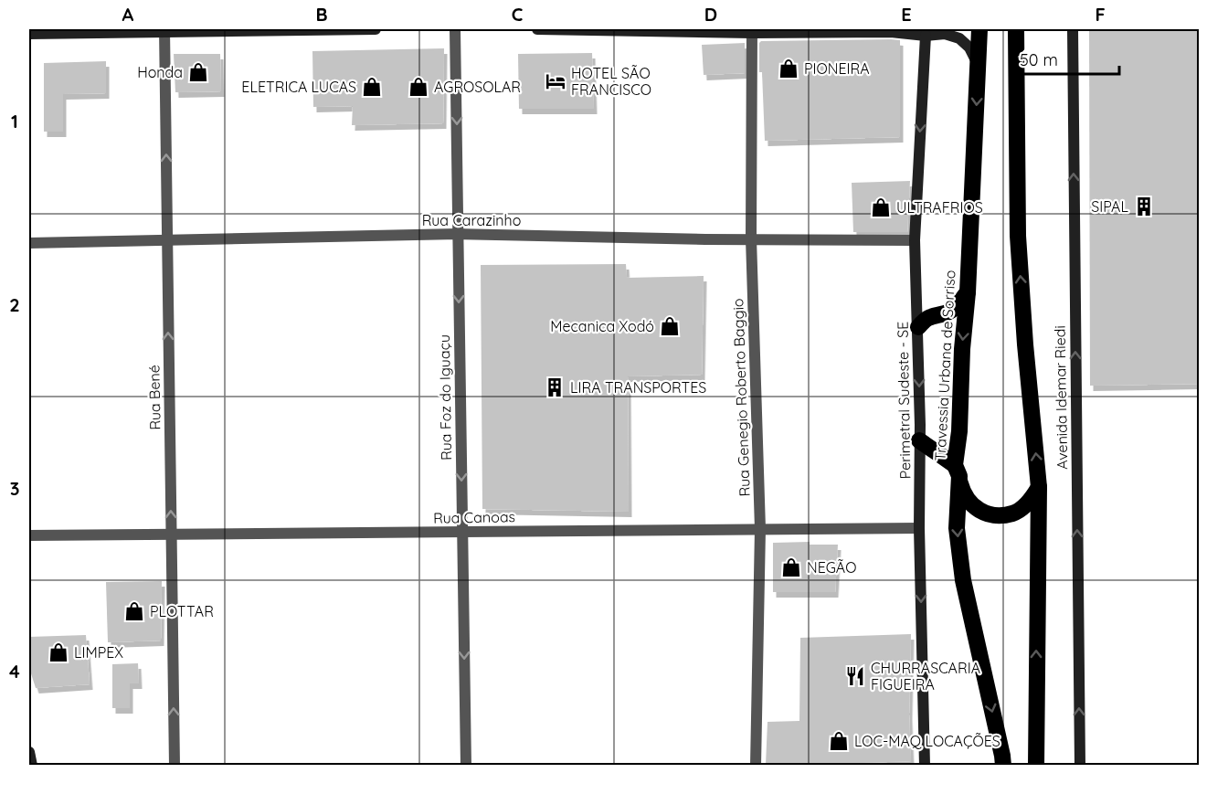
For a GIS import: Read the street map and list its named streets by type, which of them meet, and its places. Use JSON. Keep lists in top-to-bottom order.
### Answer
{
  "streets": {
    "highway": ["Travessia Urbana de Sorriso"],
    "street": [
      "Rua Carazinho",
      "Rua Bené",
      "Rua Foz do Iguaçu",
      "Rua Genegio Roberto Baggio",
      "Avenida Idemar Riedi",
      "Perimetral Sudeste - SE",
      "Rua Canoas"
    ]
  },
  "crossings": [
    ["Rua Carazinho", "Rua Bené"],
    ["Rua Carazinho", "Rua Foz do Iguaçu"],
    ["Rua Carazinho", "Rua Genegio Roberto Baggio"],
    ["Rua Carazinho", "Perimetral Sudeste - SE"],
    ["Rua Bené", "Rua Canoas"],
    ["Rua Foz do Iguaçu", "Rua Canoas"],
    ["Rua Genegio Roberto Baggio", "Rua Canoas"],
    ["Perimetral Sudeste - SE", "Rua Canoas"]
  ],
  "one_way": [
    "Rua Bené",
    "Rua Foz do Iguaçu",
    "Avenida Idemar Riedi",
    "Perimetral Sudeste - SE"
  ],
  "places": {
    "shop": [
      "PIONEIRA",
      "Honda",
      "ELETRICA LUCAS",
      "AGROSOLAR",
      "ULTRAFRIOS",
      "Mecanica Xodó",
      "NEGÃO",
      "PLOTTAR",
      "LIMPEX",
      "LOC-MAQ LOCAÇÕES"
    ],
    "hotel": ["HOTEL SÃO FRANCISCO"],
    "building": ["SIPAL", "LIRA TRANSPORTES"],
    "restaurant": ["CHURRASCARIA FIGUEIRA"]
  },
  "scale_bar": "50 m",
  "grid": {
    "columns": [
      "A",
      "B",
      "C",
      "D",
      "E",
      "F"
    ],
    "rows": [
      "1",
      "2",
      "3",
      "4"
    ]
  }
}
